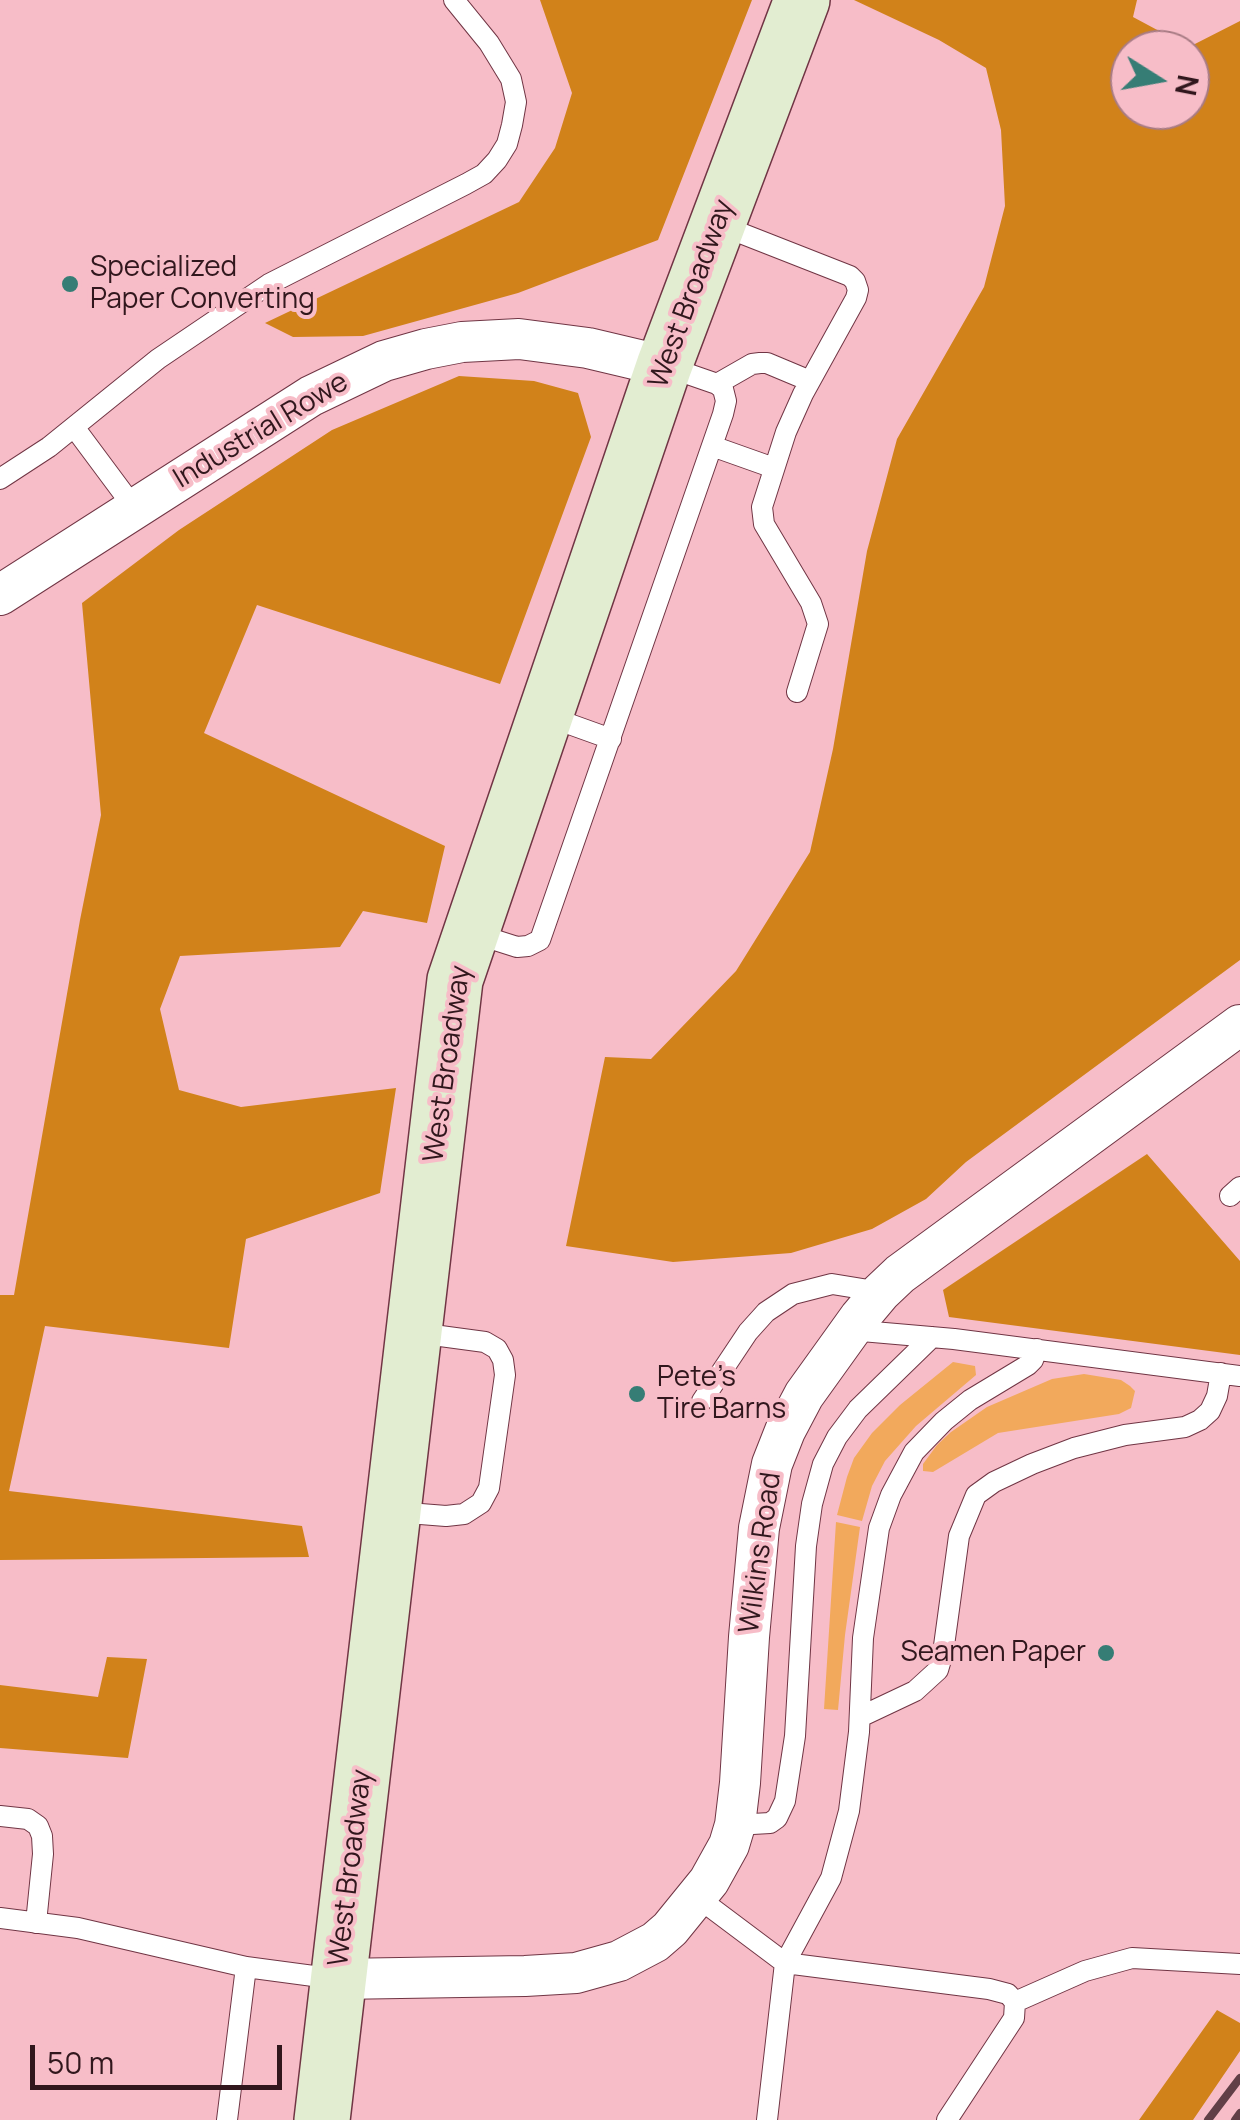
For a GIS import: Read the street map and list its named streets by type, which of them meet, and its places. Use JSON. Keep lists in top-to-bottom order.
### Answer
{
  "streets": {
    "main road": ["West Broadway"],
    "street": ["Industrial Rowe", "Wilkins Road"]
  },
  "crossings": [
    ["West Broadway", "Industrial Rowe"],
    ["West Broadway", "Wilkins Road"]
  ],
  "places": ["Specialized Paper Converting", "Pete’s Tire Barns", "Seamen Paper"],
  "scale_bar": "50 m",
  "north": "right"
}
